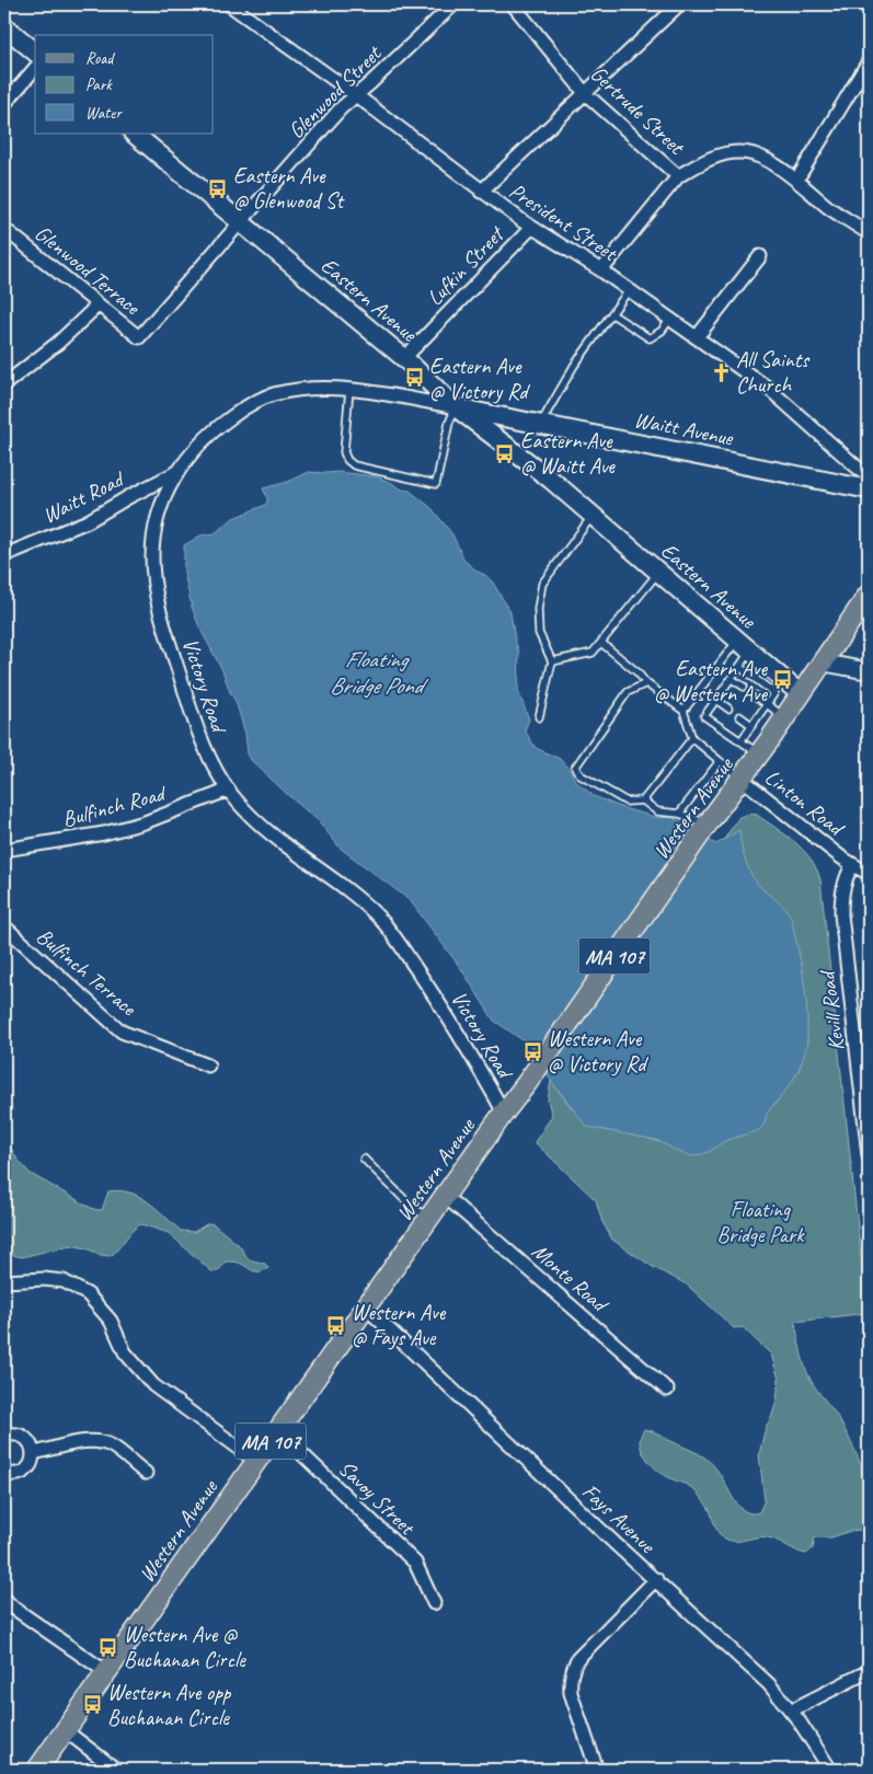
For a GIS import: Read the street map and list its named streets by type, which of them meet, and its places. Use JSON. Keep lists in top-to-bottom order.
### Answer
{
  "streets": {
    "main road": [
      "Eastern Avenue",
      "Waitt Avenue",
      "Western Avenue",
      "MA 107"
    ],
    "street": [
      "Glenwood Street",
      "Gertrude Street",
      "President Street",
      "Lufkin Street",
      "Glenwood Terrace",
      "Waitt Road",
      "Victory Road",
      "Linton Road",
      "Bulfinch Road",
      "Bulfinch Terrace",
      "Kevill Road",
      "Monte Road",
      "Savoy Street",
      "Fays Avenue"
    ]
  },
  "crossings": [
    ["Glenwood Street", "President Street"],
    ["Glenwood Street", "Glenwood Terrace"],
    ["Glenwood Street", "Eastern Avenue"],
    ["Gertrude Street", "President Street"],
    ["President Street", "Lufkin Street"],
    ["Lufkin Street", "Eastern Avenue"],
    ["Eastern Avenue", "Waitt Avenue"],
    ["Eastern Avenue", "Victory Road"],
    ["Eastern Avenue", "Western Avenue"],
    ["Waitt Avenue", "Victory Road"],
    ["Waitt Road", "Victory Road"],
    ["Victory Road", "Bulfinch Road"],
    ["Victory Road", "Western Avenue"],
    ["Linton Road", "Western Avenue"],
    ["Linton Road", "Kevill Road"],
    ["Western Avenue", "Monte Road"],
    ["Western Avenue", "Savoy Street"],
    ["Western Avenue", "Fays Avenue"]
  ],
  "water": ["Floating Bridge Pond"],
  "parks": ["Floating Bridge Park"],
  "places": {
    "bus stop": [
      "Eastern Ave @ Glenwood St",
      "Eastern Ave @ Victory Rd",
      "Eastern Ave @ Waitt Ave",
      "Eastern Ave @ Western Ave",
      "Western Ave @ Victory Rd",
      "Western Ave @ Fays Ave",
      "Western Ave @ Buchanan Circle",
      "Western Ave opp Buchanan Circle"
    ],
    "church": ["All Saints Church"]
  },
  "legend": ["Road", "Park", "Water"]
}
